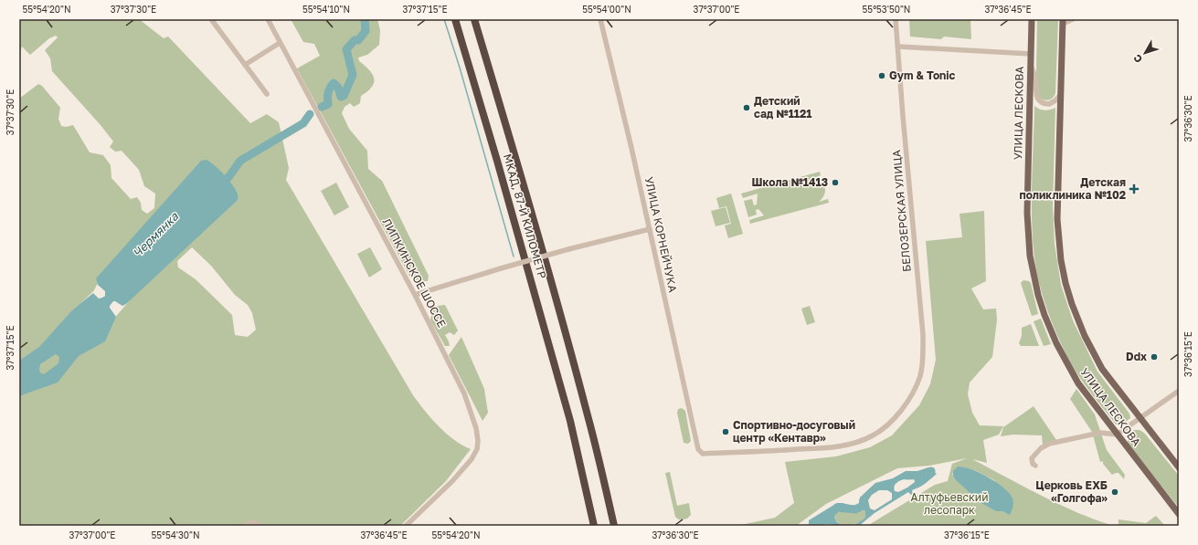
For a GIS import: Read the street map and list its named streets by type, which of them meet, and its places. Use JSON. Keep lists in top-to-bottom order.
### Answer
{
  "streets": {
    "highway": ["МКАД, 87-Й КИЛОМЕТР"],
    "main road": ["УЛИЦА ЛЕСКОВА"],
    "street": ["БЕЛОЗЕРСКАЯ УЛИЦА", "УЛИЦА КОРНЕЙЧУКА", "ЛИПКИНСКОЕ ШОССЕ"]
  },
  "crossings": [
    ["БЕЛОЗЕРСКАЯ УЛИЦА", "УЛИЦА КОРНЕЙЧУКА"]
  ],
  "water": ["Чермянка"],
  "parks": ["Алтуфьевский лесопарк"],
  "places": {
    "other": [
      "Gym & Tonic",
      "Детский сад №1121",
      "Школа №1413",
      "Ddx",
      "Спортивно-досуговый центр «Кентавр»",
      "Церковь ЕХБ «Голгофа»"
    ],
    "health": ["Детская поликлиника №102"]
  },
  "north": "bottom left",
  "coordinates": [
    "55°54'20\"N",
    "37°37'30\"E",
    "55°54'10\"N",
    "37°37'15\"E",
    "55°54'00\"N",
    "37°37'00\"E",
    "55°53'50\"N",
    "37°36'45\"E",
    "37°36'30\"E",
    "37°36'15\"E",
    "55°54'30\"N"
  ]
}
